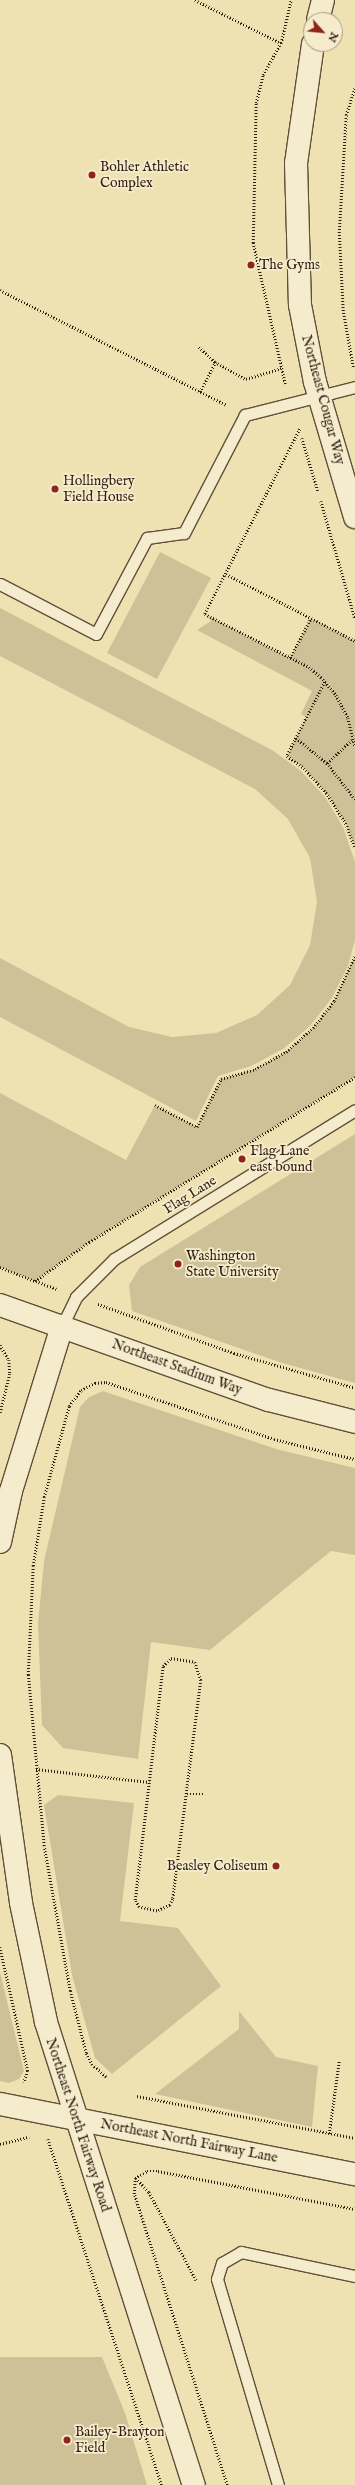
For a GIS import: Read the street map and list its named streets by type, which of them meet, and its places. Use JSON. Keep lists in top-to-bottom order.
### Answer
{
  "streets": {
    "street": [
      "Northeast Cougar Way",
      "Northeast Stadium Way",
      "Northeast North Fairway Road",
      "Northeast North Fairway Lane"
    ],
    "lane": ["Flag Lane"]
  },
  "crossings": [
    ["Flag Lane", "Northeast Stadium Way"],
    ["Northeast North Fairway Road", "Northeast North Fairway Lane"]
  ],
  "places": [
    "Bohler Athletic Complex",
    "The Gyms",
    "Hollingbery Field House",
    "Flag Lane east bound",
    "Washington State University",
    "Beasley Coliseum",
    "Bailey-Brayton Field"
  ],
  "north": "bottom right"
}
